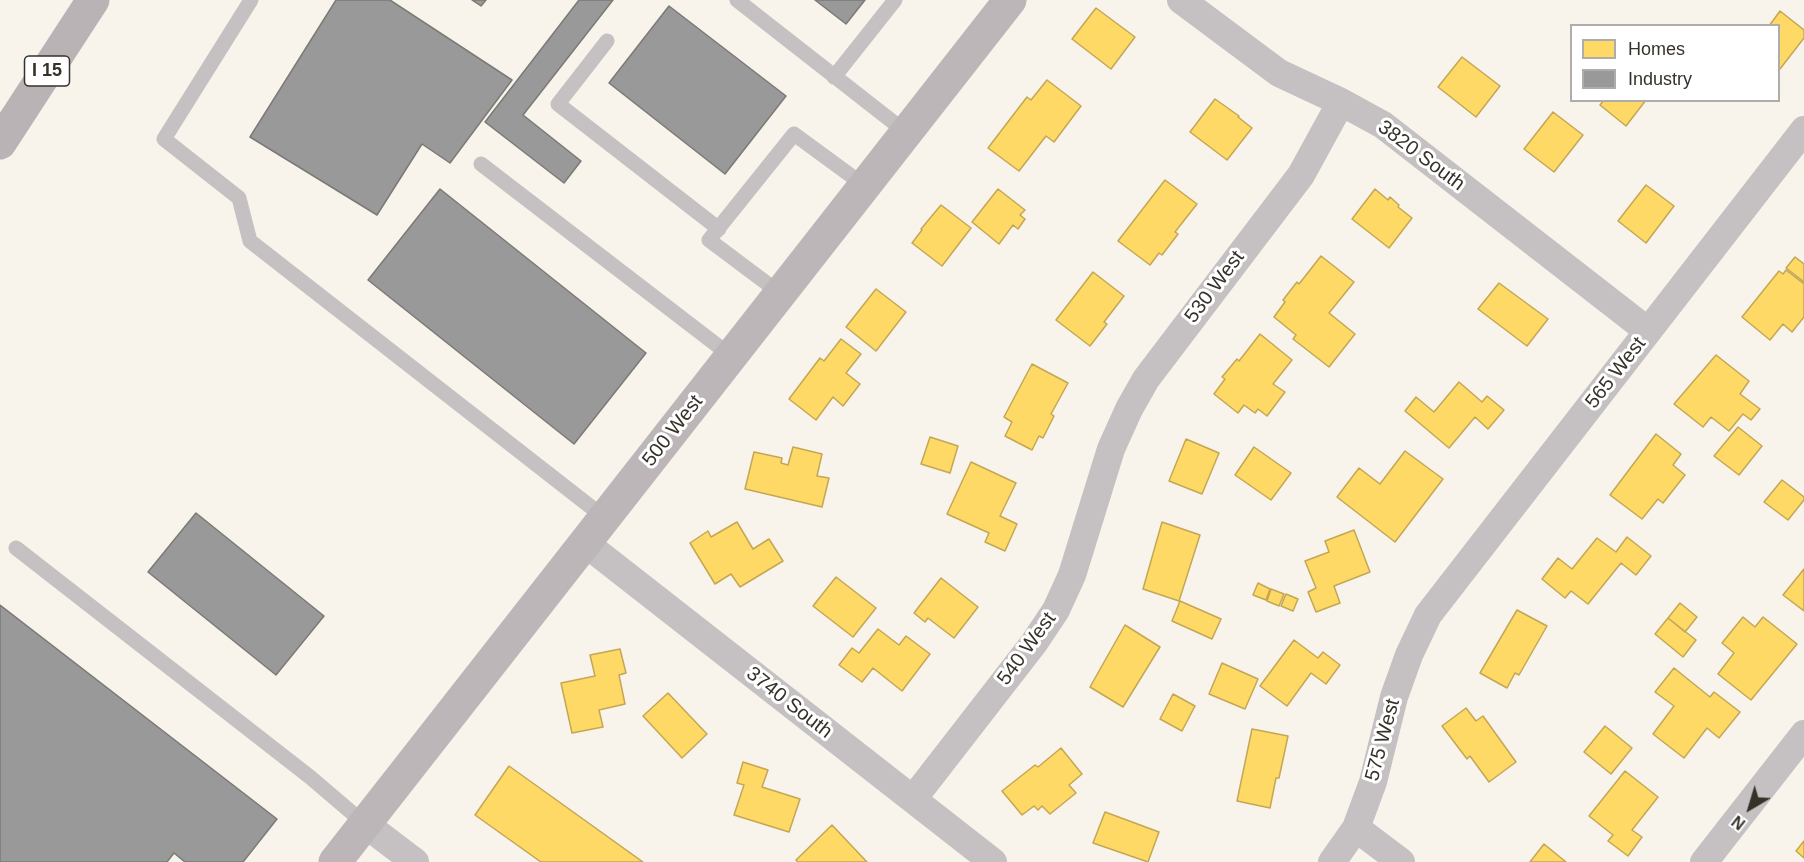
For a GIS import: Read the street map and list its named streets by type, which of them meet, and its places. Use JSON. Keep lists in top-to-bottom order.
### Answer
{
  "streets": {
    "highway": ["I 15"],
    "main road": ["500 West"],
    "street": [
      "3820 South",
      "530 West",
      "565 West",
      "540 West",
      "3740 South",
      "575 West"
    ]
  },
  "crossings": [
    ["3820 South", "530 West"],
    ["3820 South", "565 West"],
    ["530 West", "540 West"],
    ["565 West", "575 West"],
    ["500 West", "3740 South"],
    ["540 West", "3740 South"]
  ],
  "legend": ["Homes", "Industry"],
  "north": "bottom left"
}
